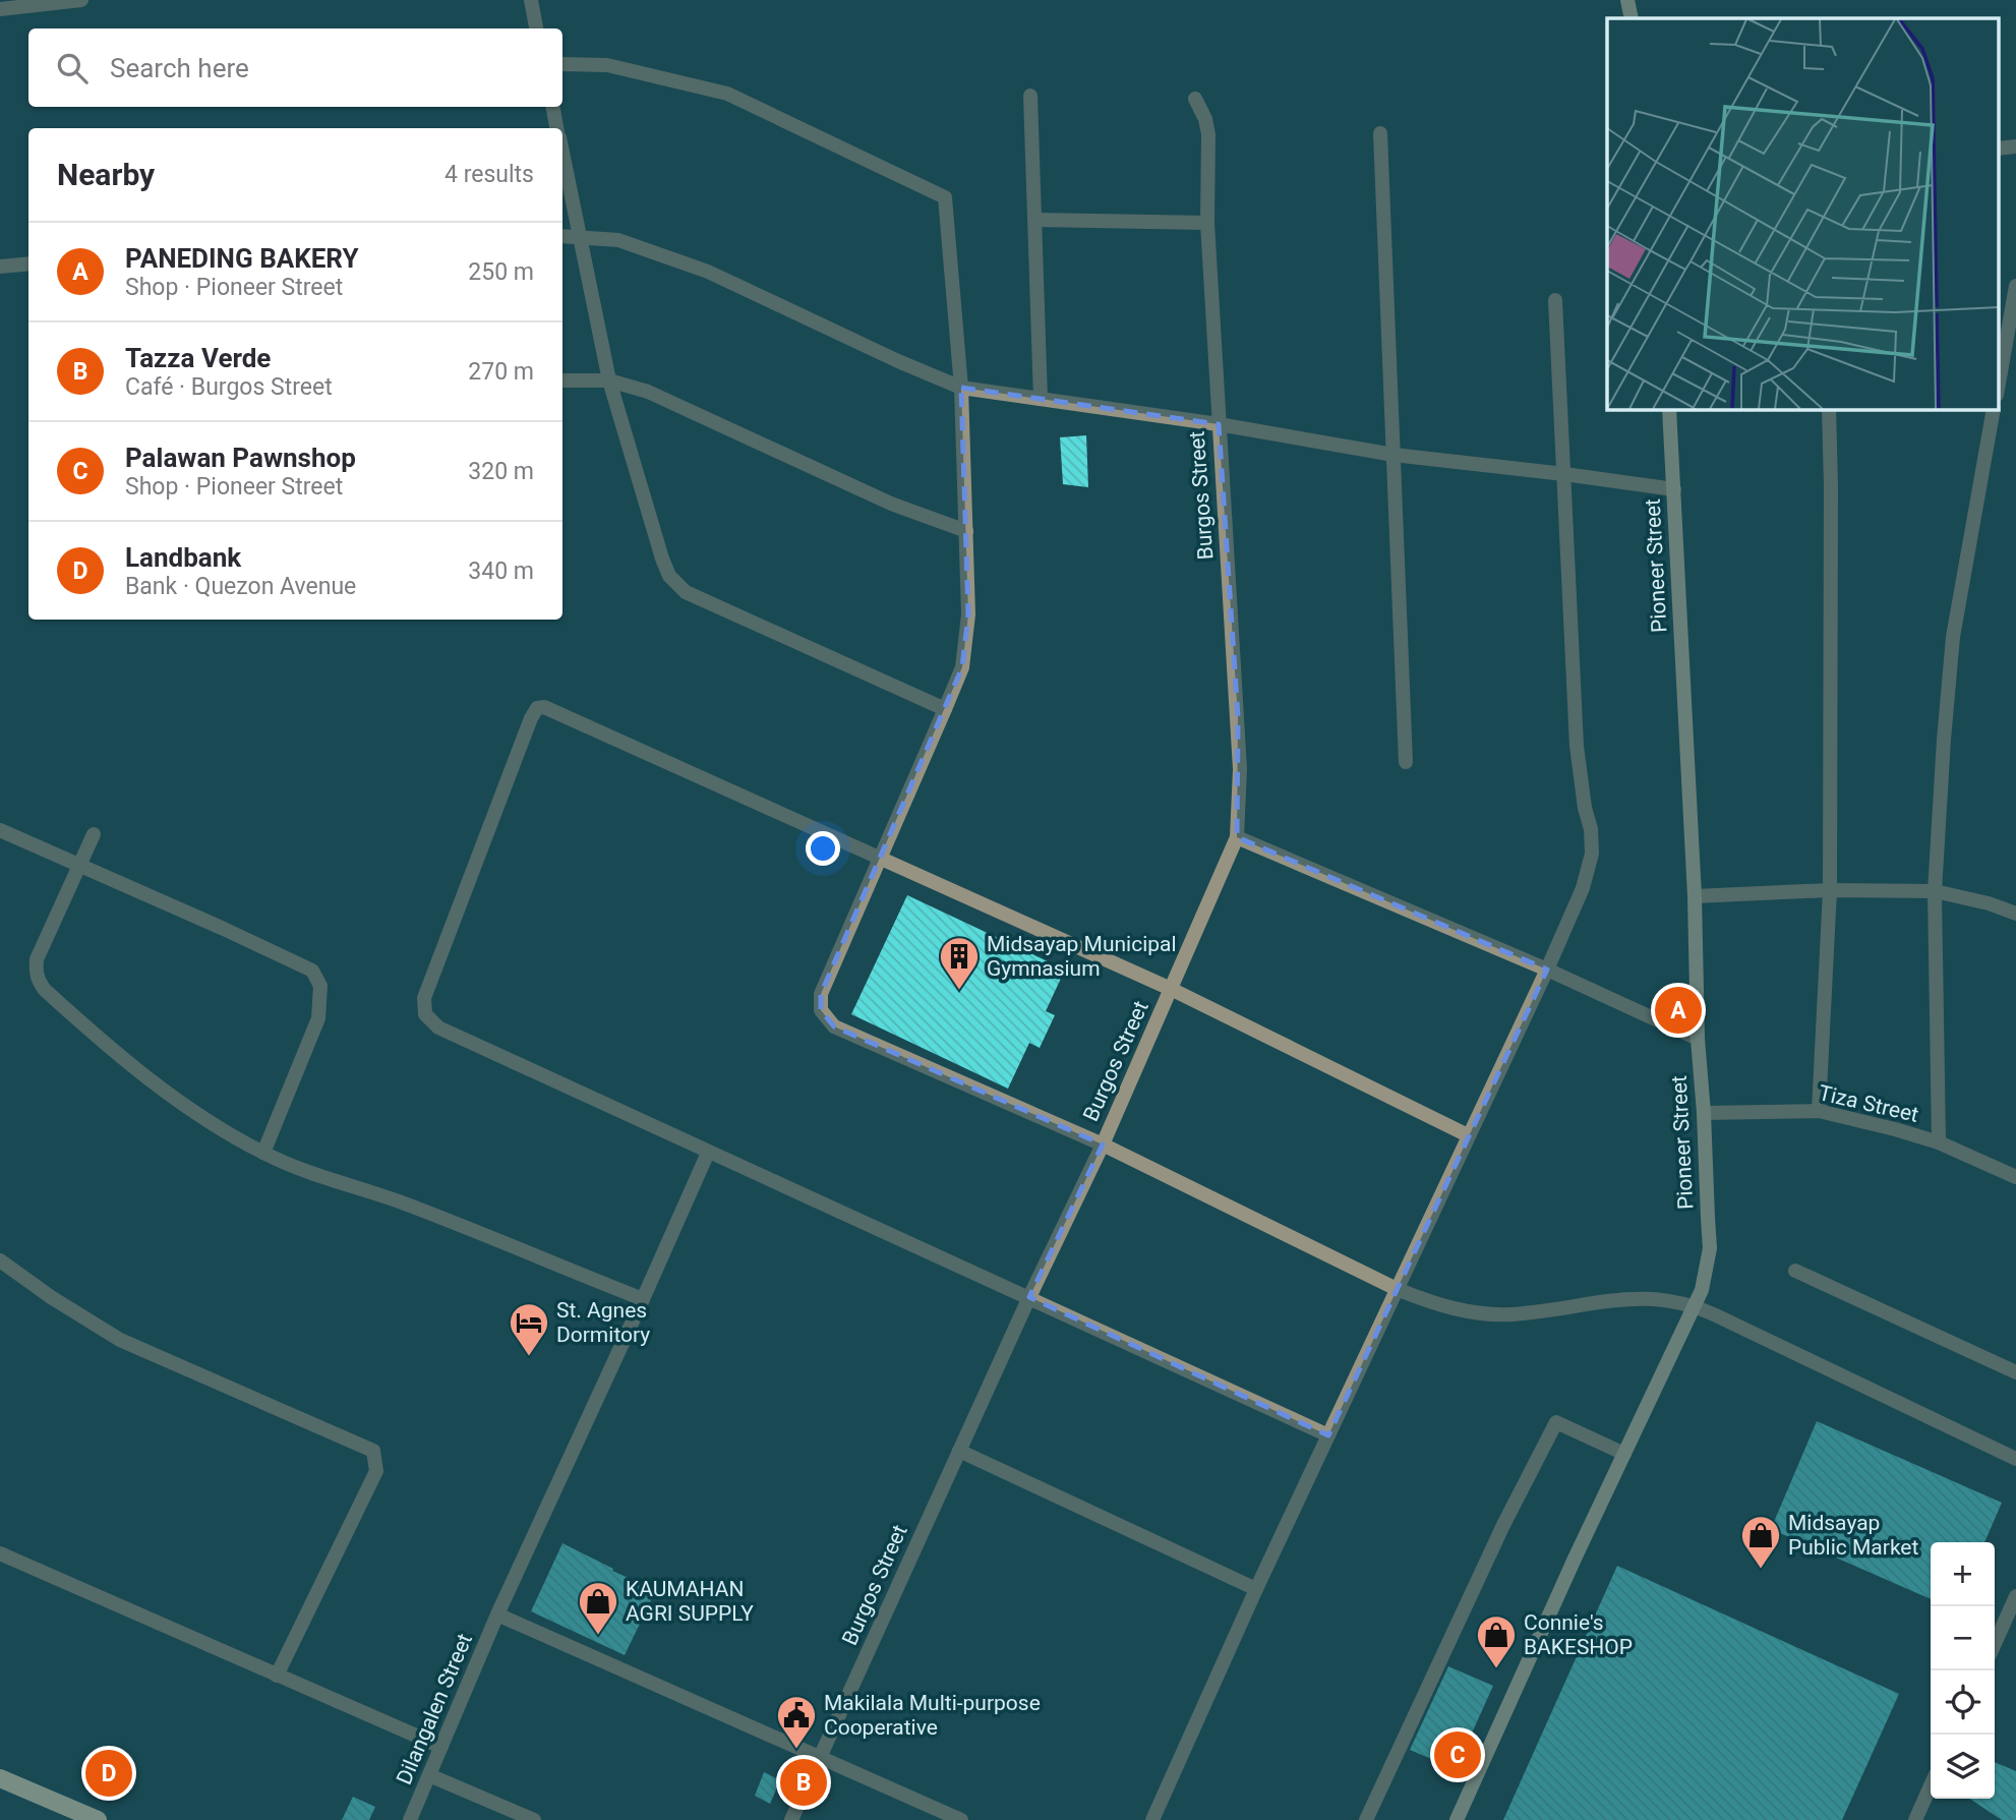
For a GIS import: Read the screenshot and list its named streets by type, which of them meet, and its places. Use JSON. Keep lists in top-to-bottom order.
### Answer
{
  "streets": {
    "main road": ["Pioneer Street"],
    "street": ["Burgos Street", "Tiza Street", "Dilangalen Street"]
  },
  "crossings": [
    ["Pioneer Street", "Tiza Street"]
  ],
  "places": {
    "building": ["Midsayap Municipal Gymnasium"],
    "hotel": ["St. Agnes Dormitory"],
    "shop": ["Midsayap Public Market", "KAUMAHAN AGRI SUPPLY", "Connie's BAKESHOP"],
    "public building": ["Makilala Multi-purpose Cooperative"]
  },
  "page": {
    "search": "Search here",
    "heading": ["Nearby", "4 results"],
    "list": [
      {
        "mark": "A",
        "name": "PANEDING BAKERY",
        "note": "Shop · Pioneer Street",
        "value": "250 m"
      },
      {
        "mark": "B",
        "name": "Tazza Verde",
        "note": "Café · Burgos Street",
        "value": "270 m"
      },
      {
        "mark": "C",
        "name": "Palawan Pawnshop",
        "note": "Shop · Pioneer Street",
        "value": "320 m"
      },
      {
        "mark": "D",
        "name": "Landbank",
        "note": "Bank · Quezon Avenue",
        "value": "340 m"
      }
    ],
    "pins": [
      "A",
      "C",
      "D",
      "B"
    ],
    "map_buttons": ["+", "−"]
  }
}
